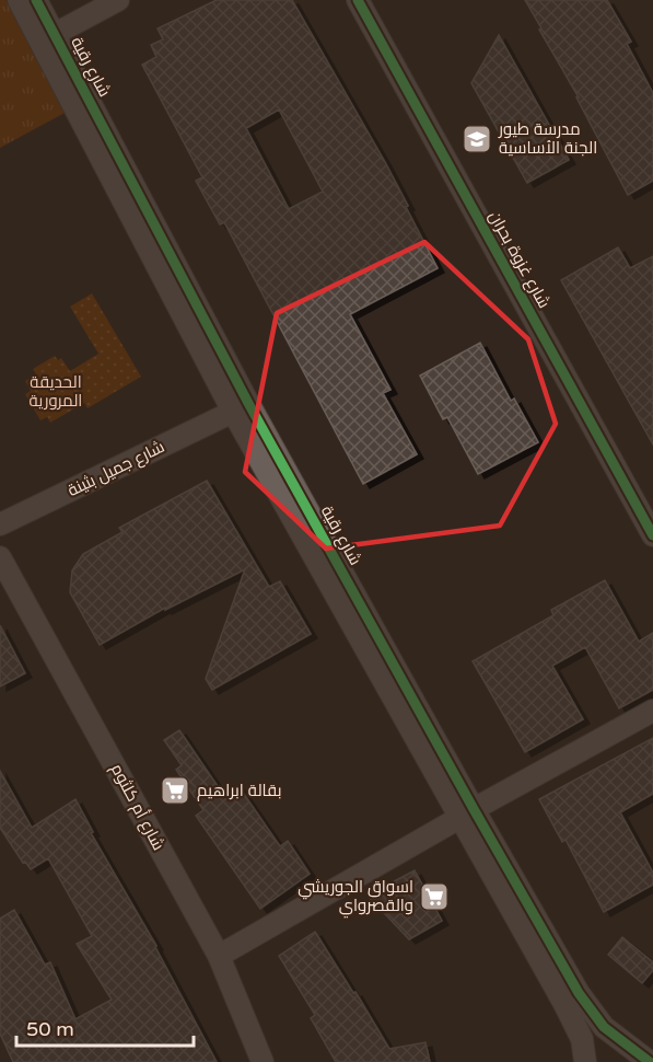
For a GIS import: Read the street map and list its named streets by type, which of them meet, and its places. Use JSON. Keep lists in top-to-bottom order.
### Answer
{
  "streets": {
    "street": [
      "شارع رقية",
      "شارع غزوة بحران",
      "شارع جميل بثينة",
      "شارع أم كلثوم"
    ]
  },
  "crossings": [
    ["شارع رقية", "شارع جميل بثينة"]
  ],
  "parks": ["الحديقة المرورية"],
  "places": {
    "school or university": ["مدرسة طيور الجنة الأساسية"],
    "supermarket": ["بقالة ابراهيم", "اسواق الجوريشي والقصرواي"]
  },
  "scale_bar": "50 m"
}
